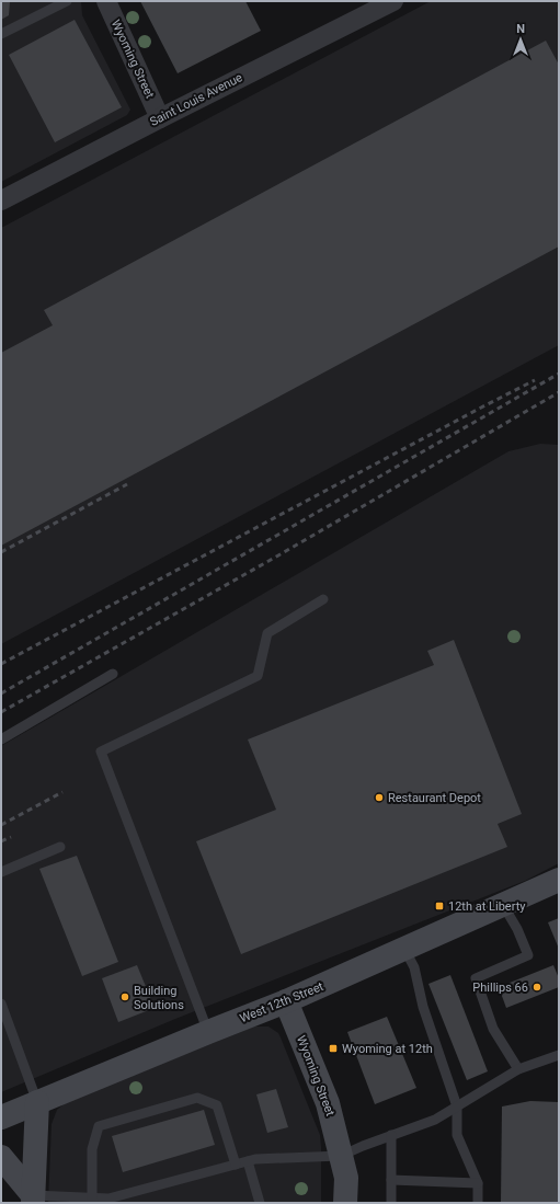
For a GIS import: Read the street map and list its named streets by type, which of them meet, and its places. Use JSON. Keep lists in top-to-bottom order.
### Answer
{
  "streets": {
    "main road": ["Wyoming Street", "West 12th Street"],
    "street": ["Saint Louis Avenue"]
  },
  "crossings": [
    ["Wyoming Street", "Saint Louis Avenue"],
    ["Wyoming Street", "West 12th Street"]
  ],
  "places": {
    "other": ["Restaurant Depot", "Phillips 66", "Building Solutions"],
    "transit": ["12th at Liberty", "Wyoming at 12th"]
  },
  "north": "top"
}
